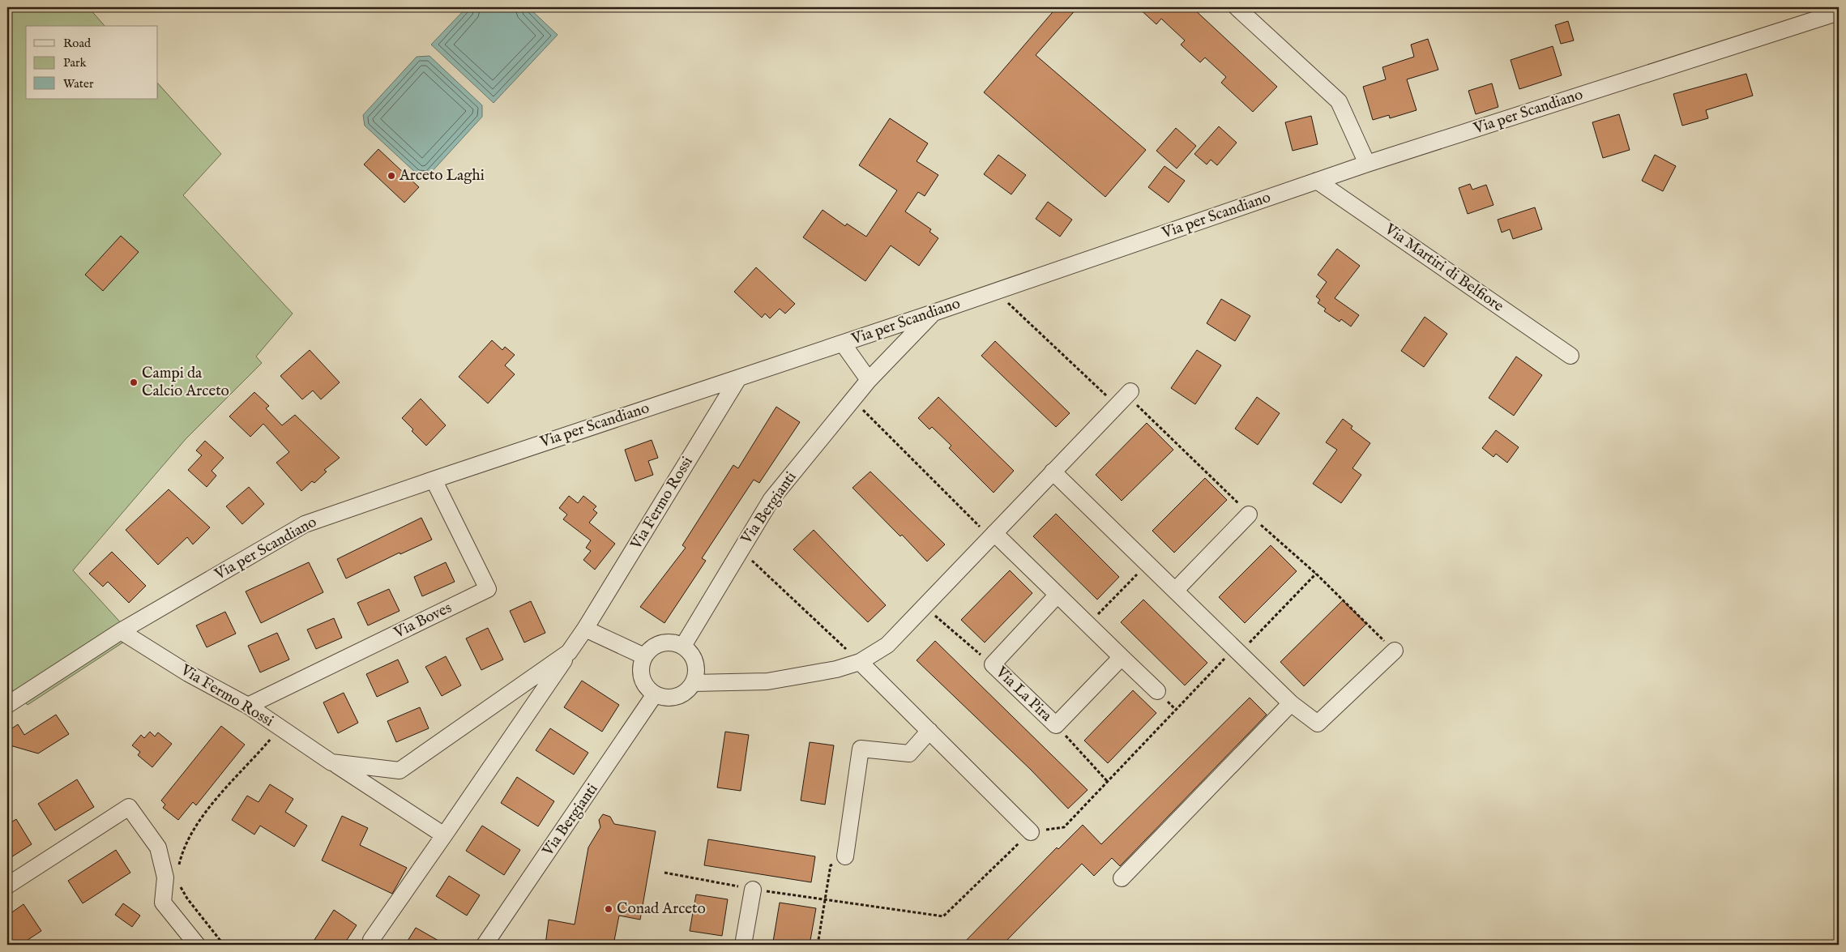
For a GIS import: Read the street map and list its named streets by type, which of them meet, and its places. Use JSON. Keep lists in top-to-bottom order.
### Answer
{
  "streets": {
    "street": [
      "Via per Scandiano",
      "Via Martiri di Belfiore",
      "Via Fermo Rossi",
      "Via Bergianti",
      "Via Boves",
      "Via La Pira"
    ]
  },
  "crossings": [
    ["Via per Scandiano", "Via Martiri di Belfiore"],
    ["Via per Scandiano", "Via Fermo Rossi"],
    ["Via per Scandiano", "Via Bergianti"],
    ["Via per Scandiano", "Via Boves"],
    ["Via Fermo Rossi", "Via Boves"]
  ],
  "places": ["Arceto Laghi", "Campi da Calcio Arceto", "Conad Arceto"],
  "legend": ["Road", "Park", "Water"]
}
